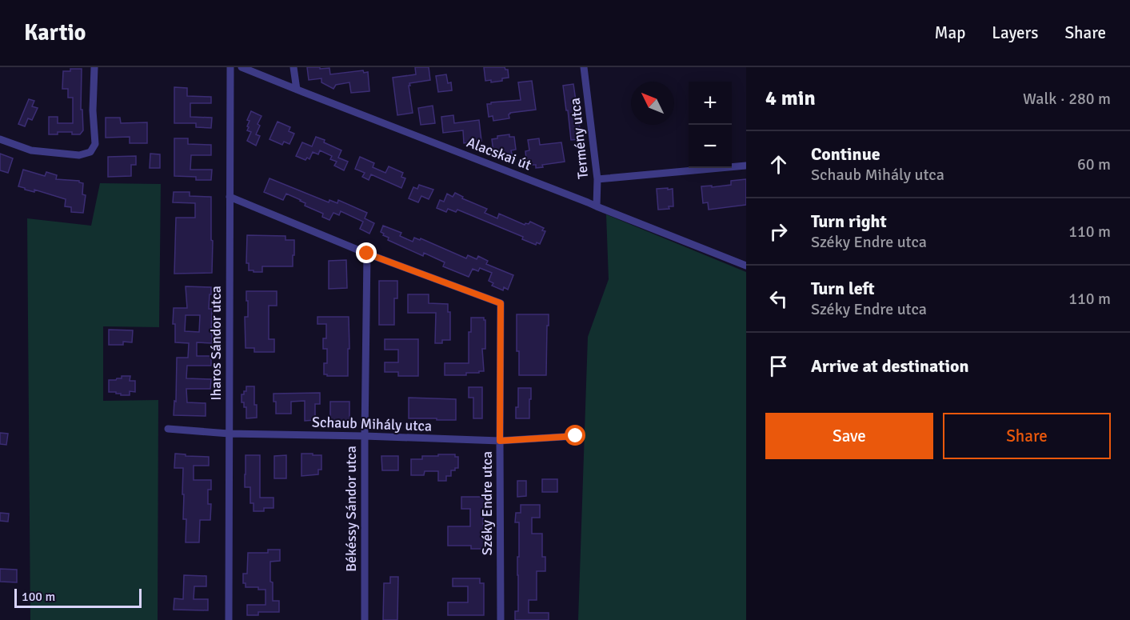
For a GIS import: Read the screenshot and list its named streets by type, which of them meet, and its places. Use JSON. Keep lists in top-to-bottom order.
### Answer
{
  "streets": {
    "street": [
      "Termény utca",
      "Alacskai út",
      "Iharos Sándor utca",
      "Schaub Mihály utca",
      "Széky Endre utca",
      "Békéssy Sándor utca"
    ]
  },
  "crossings": [
    ["Termény utca", "Alacskai út"],
    ["Iharos Sándor utca", "Schaub Mihály utca"],
    ["Iharos Sándor utca", "Széky Endre utca"],
    ["Schaub Mihály utca", "Széky Endre utca"],
    ["Schaub Mihály utca", "Békéssy Sándor utca"],
    ["Széky Endre utca", "Békéssy Sándor utca"]
  ],
  "scale_bar": "100 m",
  "north": "top left",
  "page": {
    "header": "Kartio",
    "nav": ["Map", "Layers", "Share"],
    "heading": ["4 min", "Walk · 280 m"],
    "map_buttons": ["+", "−"],
    "list": [
      ["Continue", "Schaub Mihály utca", "60 m"],
      ["Turn right", "Széky Endre utca", "110 m"],
      ["Turn left", "Széky Endre utca", "110 m"],
      "Arrive at destination"
    ],
    "buttons": ["Save", "Share"],
    "scale": "100 m"
  }
}
